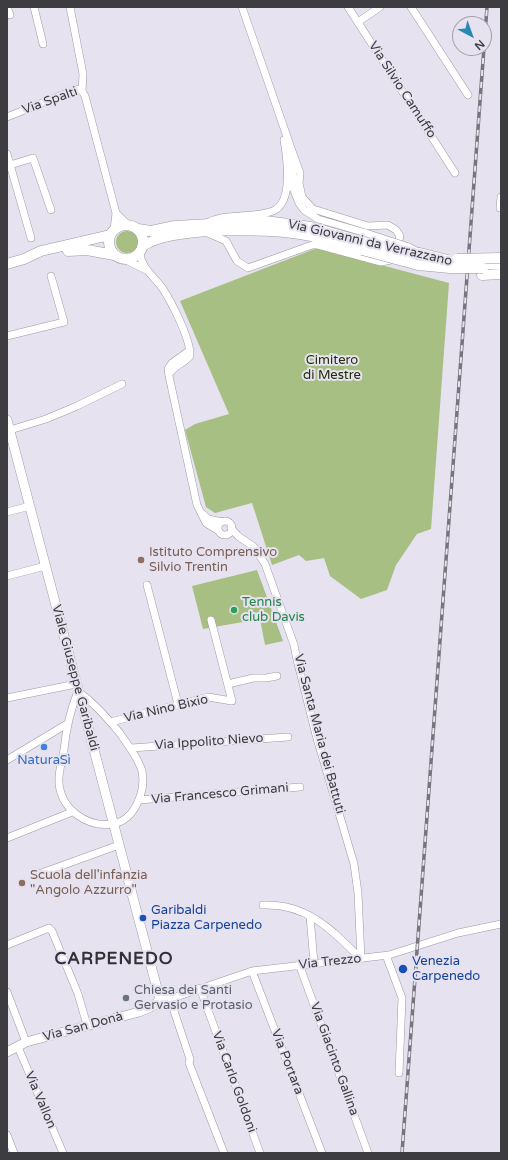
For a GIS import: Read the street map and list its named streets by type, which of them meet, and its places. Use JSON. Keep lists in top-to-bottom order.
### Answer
{
  "streets": {
    "main road": ["Via Giovanni da Verrazzano"],
    "street": [
      "Via Silvio Camuffo",
      "Via Spalti",
      "Viale Giuseppe Garibaldi",
      "Via Nino Bixio",
      "Via Santa Maria dei Battuti",
      "Via Ippolito Nievo",
      "Via Francesco Grimani",
      "Via Trezzo",
      "Via San Donà",
      "Via Giacinto Gallina",
      "Via Portara",
      "Via Carlo Goldoni",
      "Via Vallon"
    ]
  },
  "crossings": [
    ["Viale Giuseppe Garibaldi", "Via Trezzo"],
    ["Viale Giuseppe Garibaldi", "Via San Donà"],
    ["Via Santa Maria dei Battuti", "Via Trezzo"],
    ["Via Trezzo", "Via San Donà"],
    ["Via Trezzo", "Via Giacinto Gallina"],
    ["Via Trezzo", "Via Portara"],
    ["Via Trezzo", "Via Carlo Goldoni"],
    ["Via San Donà", "Via Vallon"]
  ],
  "districts": ["CARPENEDO"],
  "parks": ["Cimitero di Mestre"],
  "places": [
    "Istituto Comprensivo Silvio Trentin",
    "Tennis club Davis",
    "NaturaSì",
    "Scuola dell'infanzia \"Angolo Azzurro\"",
    "Garibaldi Piazza Carpenedo",
    "Venezia Carpenedo",
    "Chiesa dei Santi Gervasio e Protasio"
  ],
  "north": "bottom right"
}
